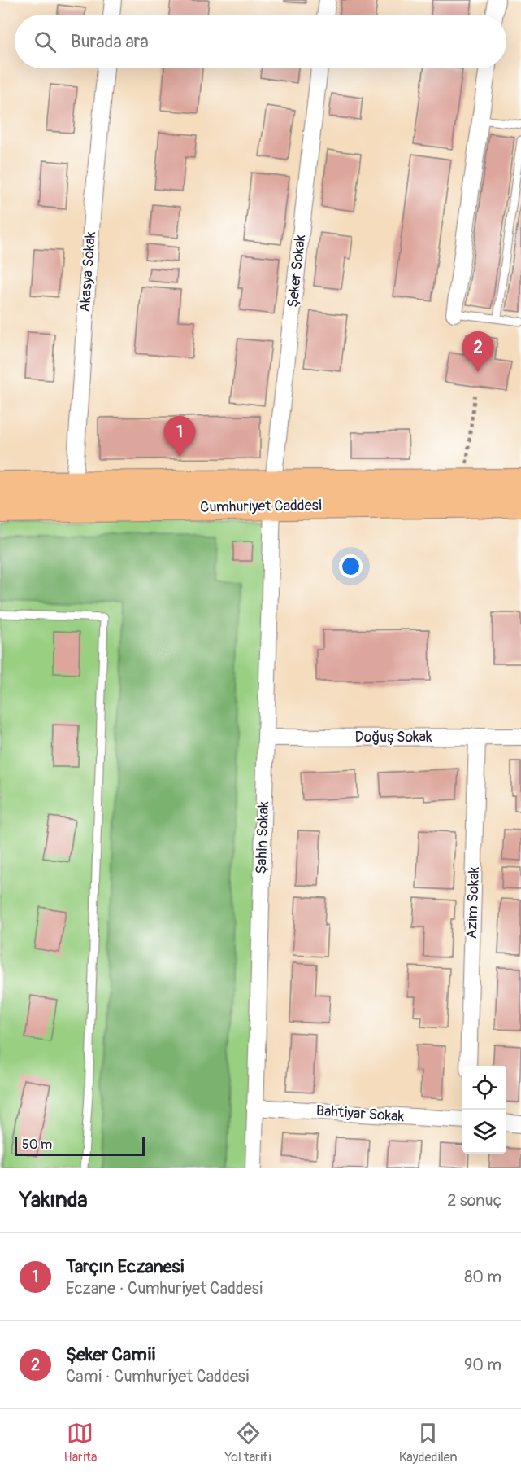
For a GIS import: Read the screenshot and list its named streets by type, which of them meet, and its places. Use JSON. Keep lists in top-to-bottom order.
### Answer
{
  "streets": {
    "highway": ["Cumhuriyet Caddesi"],
    "street": [
      "Şeker Sokak",
      "Akasya Sokak",
      "Doğuş Sokak",
      "Şahin Sokak",
      "Azim Sokak",
      "Bahtiyar Sokak"
    ]
  },
  "crossings": [
    ["Şeker Sokak", "Cumhuriyet Caddesi"],
    ["Şeker Sokak", "Şahin Sokak"],
    ["Akasya Sokak", "Cumhuriyet Caddesi"],
    ["Cumhuriyet Caddesi", "Şahin Sokak"],
    ["Doğuş Sokak", "Şahin Sokak"],
    ["Doğuş Sokak", "Azim Sokak"],
    ["Şahin Sokak", "Bahtiyar Sokak"]
  ],
  "scale_bar": "50 m",
  "page": {
    "search": "Burada ara",
    "pins": ["2", "1"],
    "scale": "50 m",
    "heading": ["Yakında", "2 sonuç"],
    "list": [
      {
        "mark": "1",
        "name": "Tarçın Eczanesi",
        "note": "Eczane · Cumhuriyet Caddesi",
        "value": "80 m"
      },
      {
        "mark": "2",
        "name": "Şeker Camii",
        "note": "Cami · Cumhuriyet Caddesi",
        "value": "90 m"
      }
    ],
    "nav": ["Harita", "Yol tarifi", "Kaydedilen"]
  }
}
